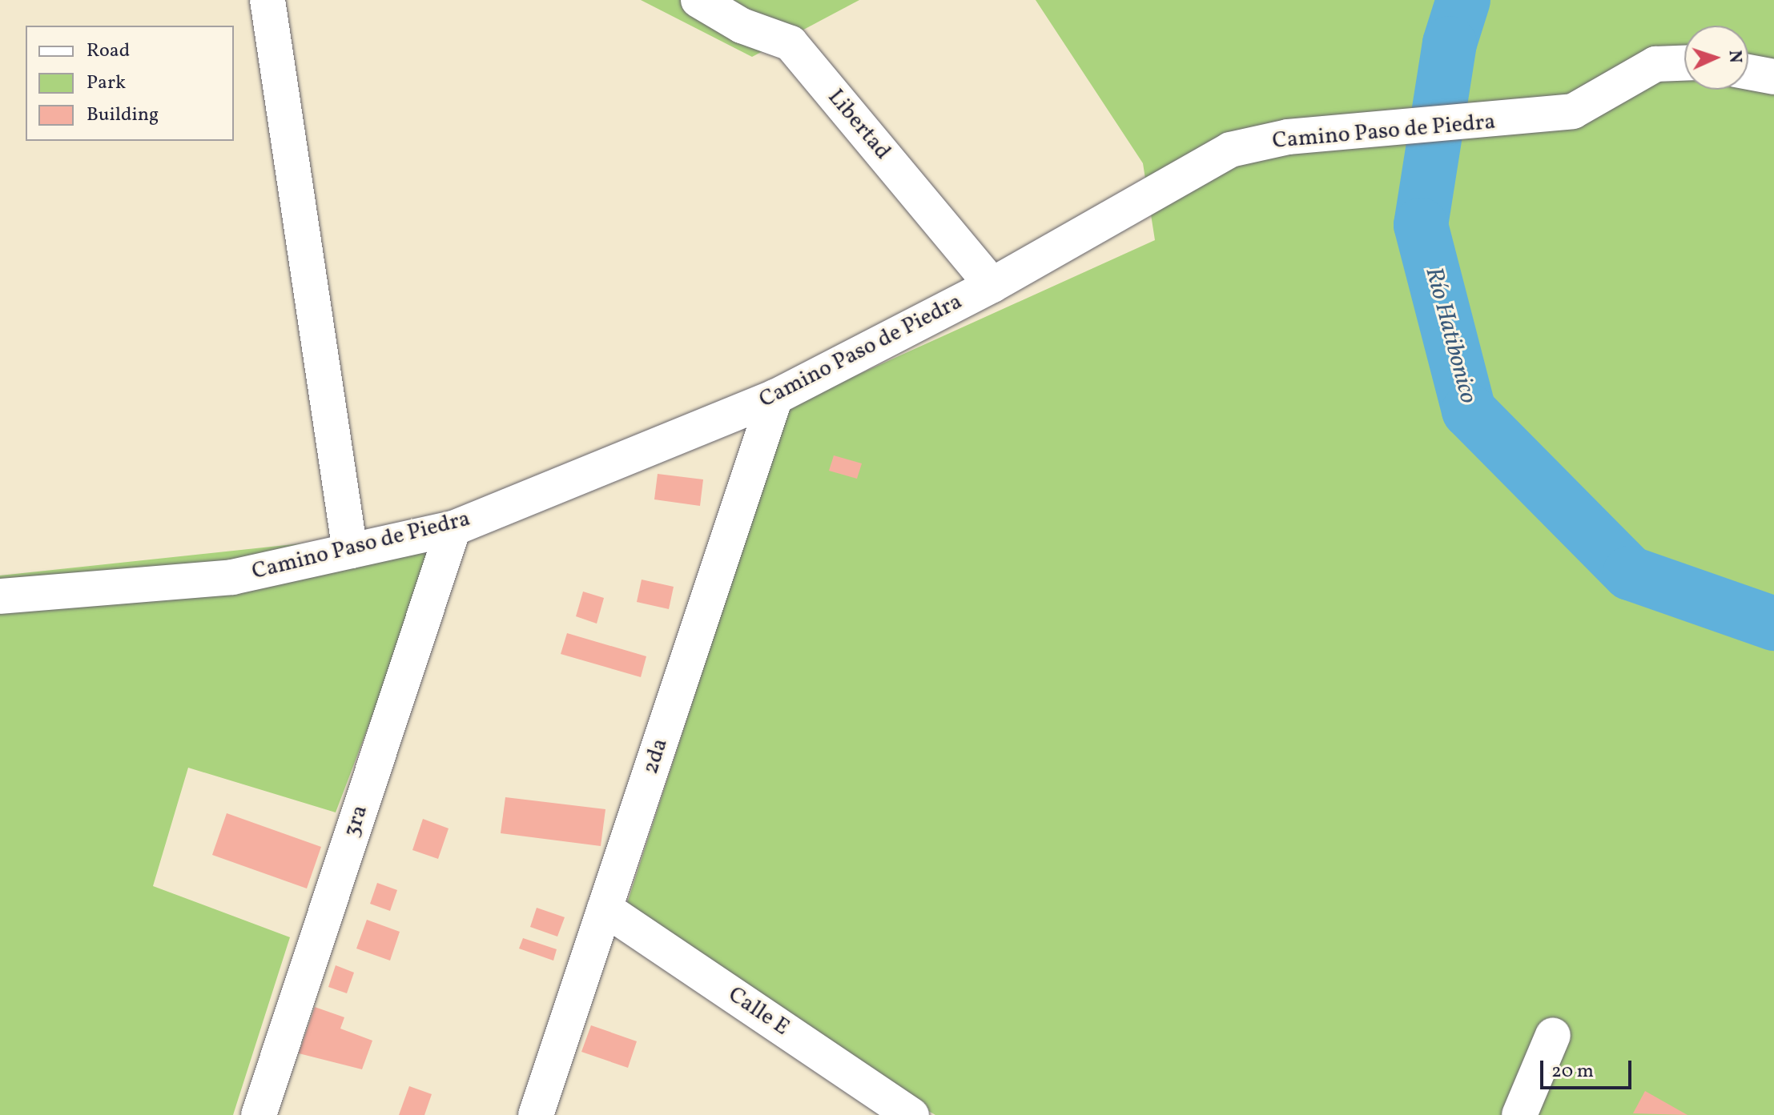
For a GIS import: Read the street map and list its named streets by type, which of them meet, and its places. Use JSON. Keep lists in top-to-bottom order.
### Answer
{
  "streets": {
    "street": [
      "Libertad",
      "Camino Paso de Piedra",
      "2da",
      "3ra",
      "Calle E"
    ]
  },
  "crossings": [
    ["Libertad", "Camino Paso de Piedra"],
    ["Camino Paso de Piedra", "2da"],
    ["Camino Paso de Piedra", "3ra"],
    ["2da", "Calle E"]
  ],
  "water": ["Río Hatibonico"],
  "legend": ["Road", "Park", "Building"],
  "scale_bar": "20 m",
  "north": "right"
}
